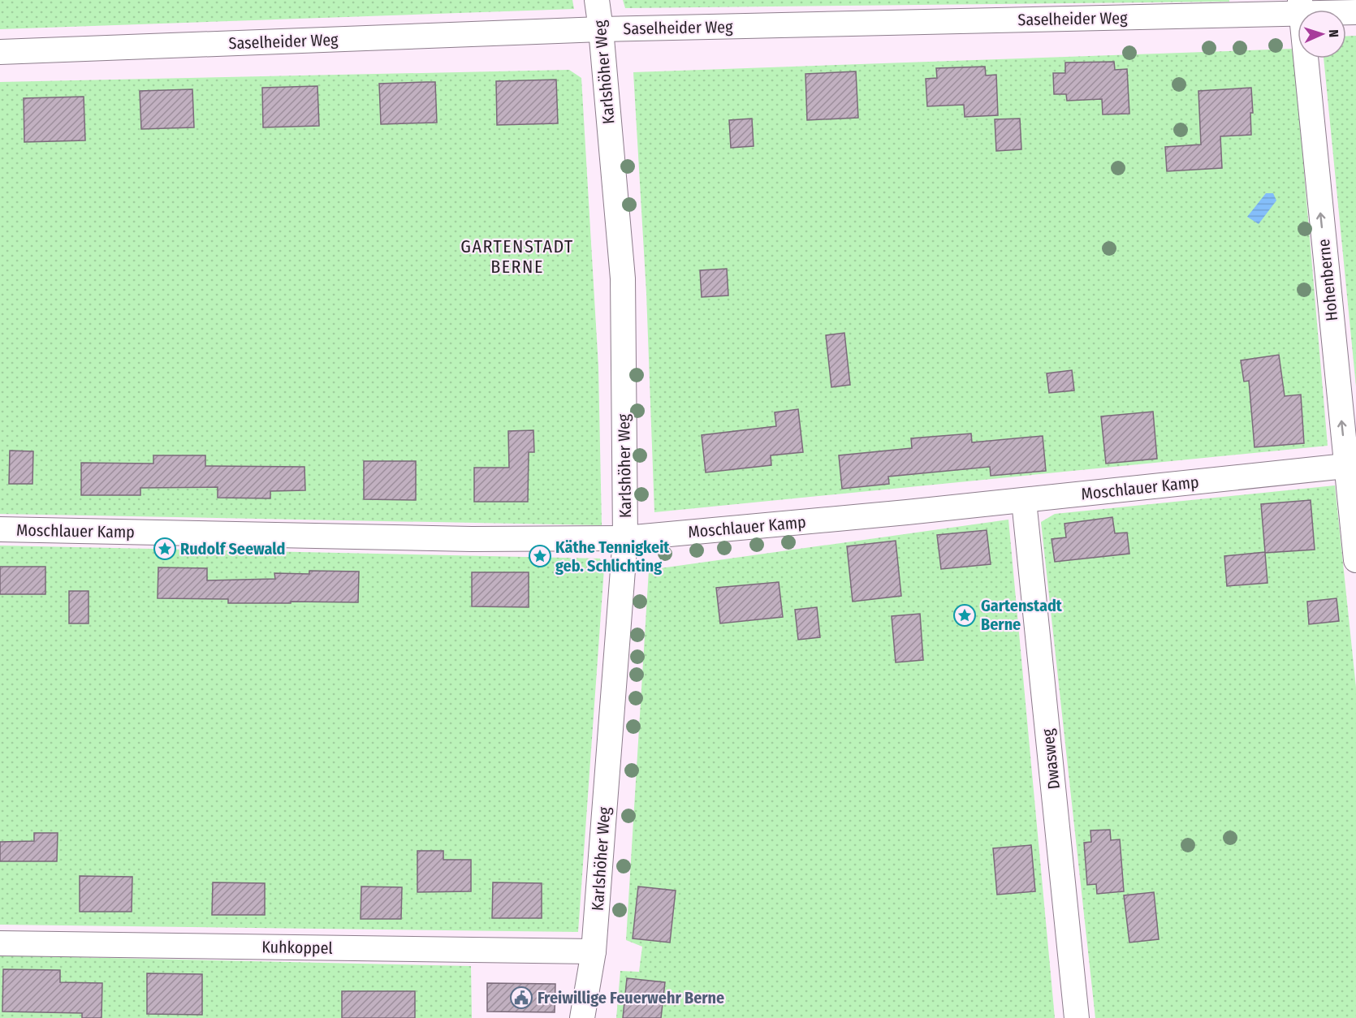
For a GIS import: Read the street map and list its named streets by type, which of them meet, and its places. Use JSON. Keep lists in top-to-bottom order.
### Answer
{
  "streets": {
    "street": [
      "Saselheider Weg",
      "Karlshöher Weg",
      "Hohenberne",
      "Moschlauer Kamp",
      "Dwasweg",
      "Kuhkoppel"
    ]
  },
  "crossings": [
    ["Saselheider Weg", "Karlshöher Weg"],
    ["Saselheider Weg", "Hohenberne"],
    ["Karlshöher Weg", "Moschlauer Kamp"],
    ["Karlshöher Weg", "Kuhkoppel"],
    ["Hohenberne", "Moschlauer Kamp"],
    ["Moschlauer Kamp", "Dwasweg"]
  ],
  "one_way": ["Hohenberne"],
  "districts": ["GARTENSTADT BERNE"],
  "places": {
    "place": ["Rudolf Seewald", "Käthe Tennigkeit geb. Schlichting", "Gartenstadt Berne"],
    "public building": ["Freiwillige Feuerwehr Berne"]
  },
  "north": "right"
}
